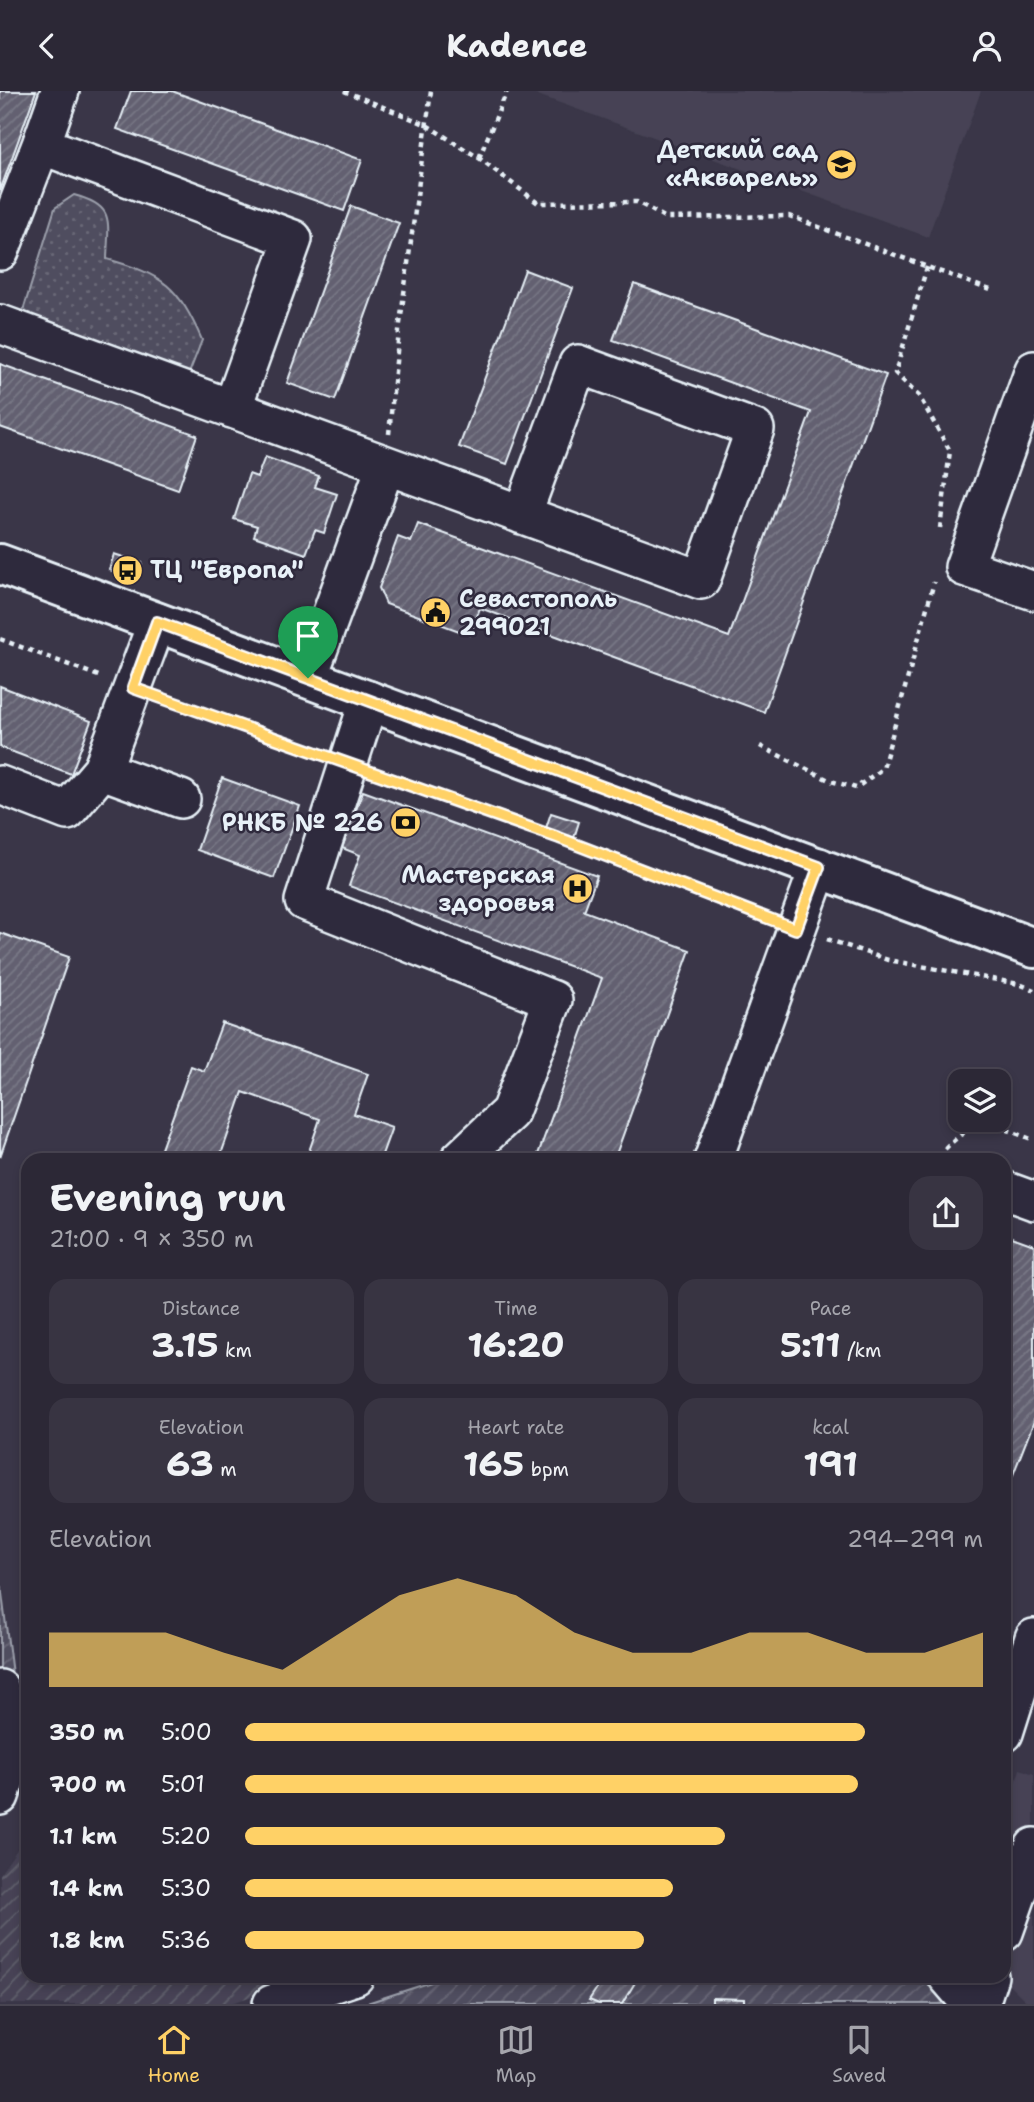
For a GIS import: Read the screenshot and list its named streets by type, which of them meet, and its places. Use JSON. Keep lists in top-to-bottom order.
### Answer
{
  "places": {
    "school or university": ["Детский сад «Акварель»"],
    "bus stop": ["ТЦ \"Европа\""],
    "public building": ["Севастополь 299021"],
    "bank": ["РНКБ № 226"],
    "hospital": ["Мастерская здоровья"]
  },
  "page": {
    "header": "Kadence",
    "heading": ["Evening run", "21:00 · 9 × 350 m"],
    "stats": [
      ["Distance", "3.15 km"],
      ["Time", "16:20"],
      ["Pace", "5:11 /km"],
      ["Elevation", "63 m"],
      ["Heart rate", "165 bpm"],
      ["kcal", "191"]
    ],
    "chart": ["Elevation", "294–299 m"],
    "list": [
      {
        "name": "350 m",
        "note": "5:00"
      },
      {
        "name": "700 m",
        "note": "5:01"
      },
      {
        "name": "1.1 km",
        "note": "5:20"
      },
      {
        "name": "1.4 km",
        "note": "5:30"
      },
      {
        "name": "1.8 km",
        "note": "5:36"
      }
    ],
    "tabs": ["Home", "Map", "Saved"]
  }
}
